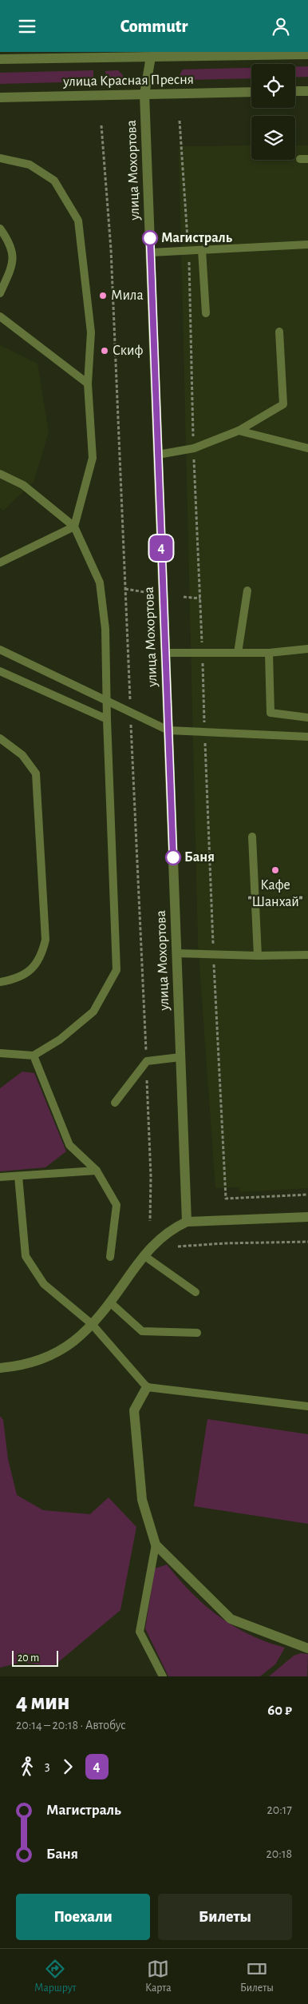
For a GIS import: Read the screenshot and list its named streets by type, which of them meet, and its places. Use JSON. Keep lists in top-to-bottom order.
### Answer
{
  "streets": {
    "street": ["улица Красная Пресня", "улица Мохортова"]
  },
  "crossings": [
    ["улица Красная Пресня", "улица Мохортова"]
  ],
  "places": [
    "Магистраль",
    "Мила",
    "Скиф",
    "Баня",
    "Кафе \"Шанхай\""
  ],
  "lines": ["bus line 4"],
  "scale_bar": "20 m",
  "page": {
    "header": "Commutr",
    "on_map": "4",
    "scale": "20 m",
    "heading": ["4 мин", "20:14 – 20:18 · Автобус", "60 ₽"],
    "legs": ["3", "4"],
    "list": [
      {
        "name": "Магистраль",
        "value": "20:17"
      },
      {
        "name": "Баня",
        "value": "20:18"
      }
    ],
    "buttons": ["Поехали", "Билеты"],
    "tabs": ["Маршрут", "Карта", "Билеты"]
  }
}
